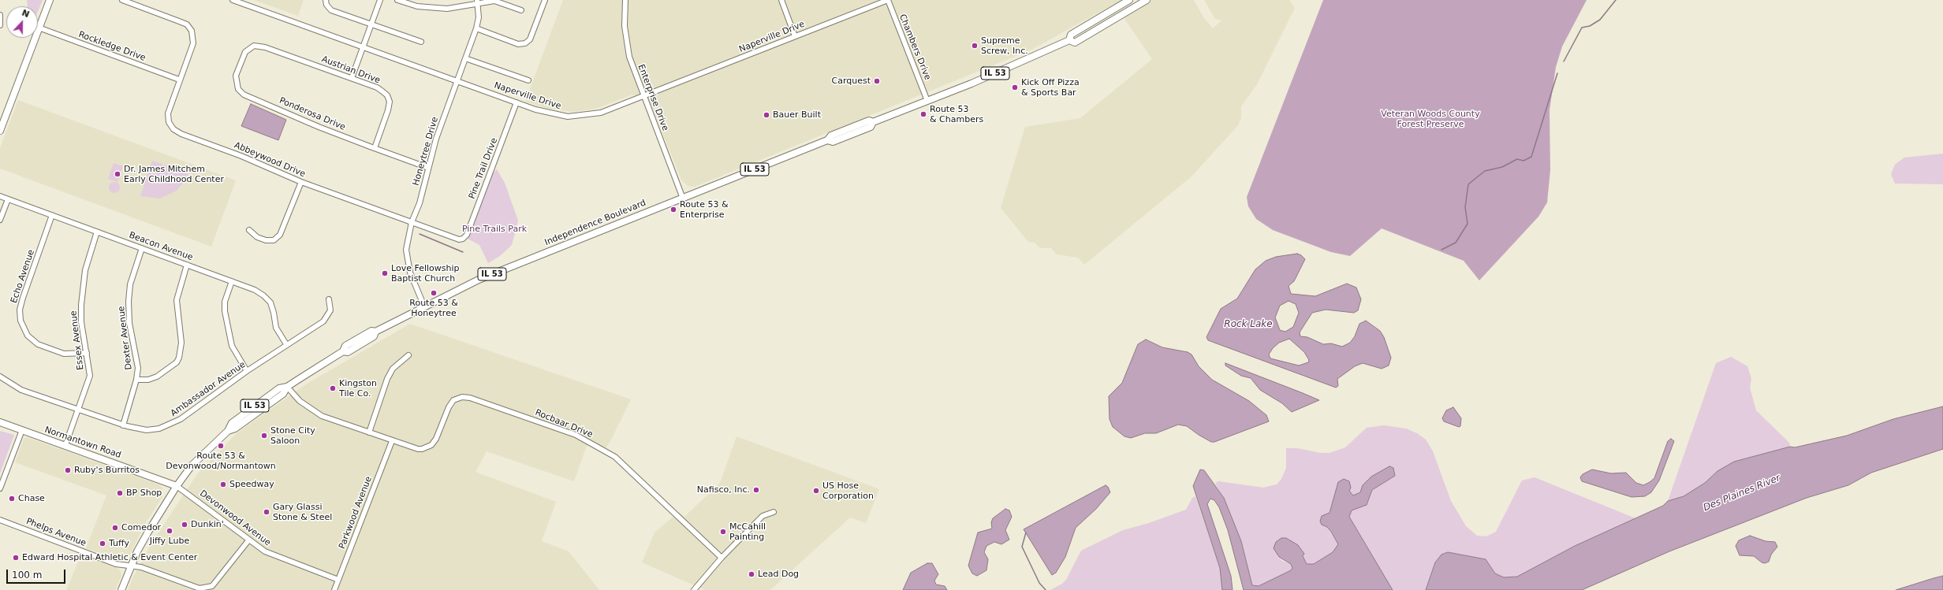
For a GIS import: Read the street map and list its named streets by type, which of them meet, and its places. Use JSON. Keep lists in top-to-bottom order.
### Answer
{
  "streets": {
    "main road": ["IL 53", "Independence Boulevard", "Normantown Road"],
    "street": [
      "Naperville Drive",
      "Rockledge Drive",
      "Chambers Drive",
      "Austrian Drive",
      "Enterprise Drive",
      "Ponderosa Drive",
      "Honeytree Drive",
      "Abbeywood Drive",
      "Pine Trail Drive",
      "Beacon Avenue",
      "Echo Avenue",
      "Dexter Avenue",
      "Essex Avenue",
      "Ambassador Avenue",
      "Rocbaar Drive",
      "Parkwood Avenue",
      "Devonwood Avenue",
      "Phelps Avenue"
    ]
  },
  "crossings": [
    ["Naperville Drive", "Chambers Drive"],
    ["Naperville Drive", "Enterprise Drive"],
    ["Naperville Drive", "Honeytree Drive"],
    ["Naperville Drive", "Pine Trail Drive"],
    ["Rockledge Drive", "Abbeywood Drive"],
    ["Chambers Drive", "Independence Boulevard"],
    ["Austrian Drive", "Ponderosa Drive"],
    ["Enterprise Drive", "Independence Boulevard"],
    ["Ponderosa Drive", "Honeytree Drive"],
    ["Honeytree Drive", "Abbeywood Drive"],
    ["Honeytree Drive", "Independence Boulevard"],
    ["Abbeywood Drive", "Pine Trail Drive"],
    ["Independence Boulevard", "Rocbaar Drive"],
    ["Independence Boulevard", "Normantown Road"],
    ["Independence Boulevard", "Devonwood Avenue"],
    ["Independence Boulevard", "Phelps Avenue"],
    ["Beacon Avenue", "Echo Avenue"],
    ["Beacon Avenue", "Dexter Avenue"],
    ["Beacon Avenue", "Essex Avenue"],
    ["Beacon Avenue", "Ambassador Avenue"],
    ["Echo Avenue", "Essex Avenue"],
    ["Dexter Avenue", "Ambassador Avenue"],
    ["Essex Avenue", "Ambassador Avenue"],
    ["Essex Avenue", "Normantown Road"],
    ["Rocbaar Drive", "Parkwood Avenue"],
    ["Normantown Road", "Devonwood Avenue"],
    ["Parkwood Avenue", "Devonwood Avenue"],
    ["Devonwood Avenue", "Phelps Avenue"]
  ],
  "water": ["Rock Lake", "Des Plaines River"],
  "parks": ["Veteran Woods County Forest Preserve", "Pine Trails Park"],
  "places": [
    "Supreme Screw, Inc.",
    "Carquest",
    "Kick Off Pizza & Sports Bar",
    "Route 53 & Chambers",
    "Bauer Built",
    "Dr. James Mitchem Early Childhood Center",
    "Route 53 & Enterprise",
    "Love Fellowship Baptist Church",
    "Route 53 & Honeytree",
    "Kingston Tile Co.",
    "Stone City Saloon",
    "Route 53 & Devonwood/Normantown",
    "Ruby's Burritos",
    "Speedway",
    "Nafisco, Inc.",
    "US Hose Corporation",
    "BP Shop",
    "Chase",
    "Gary Glassi Stone & Steel",
    "Dunkin'",
    "Comedor",
    "Jiffy Lube",
    "McCahill Painting",
    "Tuffy",
    "Edward Hospital Athletic & Event Center",
    "Lead Dog"
  ],
  "scale_bar": "100 m",
  "north": "top"
}
